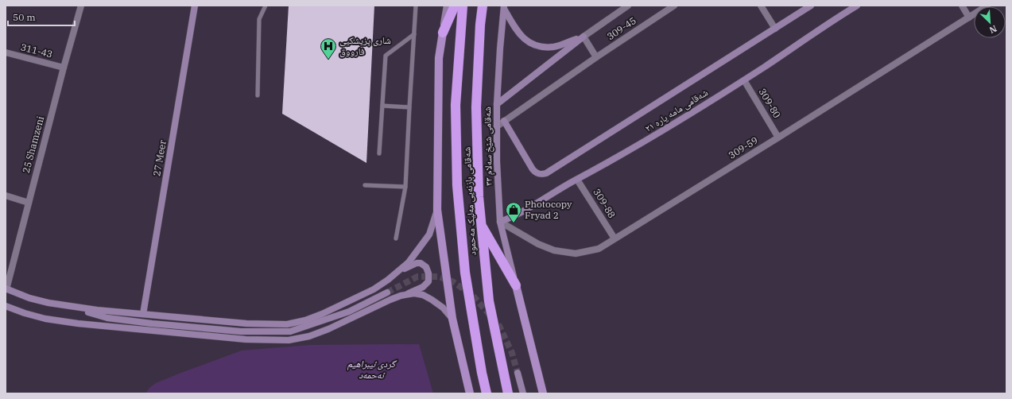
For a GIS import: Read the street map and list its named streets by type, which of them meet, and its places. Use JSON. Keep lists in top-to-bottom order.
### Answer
{
  "streets": {
    "highway": ["شەقامی بازنەیی مەلیک مەحمود"],
    "main road": ["شەقامی مامە یارە ٢١", "شەقامی شێخ سەلام ٣٣", "27 Meer"],
    "street": [
      "309-45",
      "311-43",
      "309-80",
      "25 Shamzeni",
      "309-59",
      "309-88"
    ]
  },
  "crossings": [
    ["309-45", "شەقامی مامە یارە ٢١"],
    ["309-45", "شەقامی شێخ سەلام ٣٣"],
    ["311-43", "25 Shamzeni"],
    ["309-80", "شەقامی مامە یارە ٢١"],
    ["309-80", "309-59"],
    ["شەقامی مامە یارە ٢١", "شەقامی شێخ سەلام ٣٣"],
    ["شەقامی مامە یارە ٢١", "309-59"],
    ["شەقامی مامە یارە ٢١", "309-88"],
    ["شەقامی شێخ سەلام ٣٣", "309-59"],
    ["309-59", "309-88"]
  ],
  "parks": ["گردی ئیبراھیم ئەحمەد"],
  "places": {
    "hospital": ["شاری پزیشکیی فارووق"],
    "shop": ["Photocopy Fryad 2"]
  },
  "scale_bar": "50 m",
  "north": "bottom right"
}
